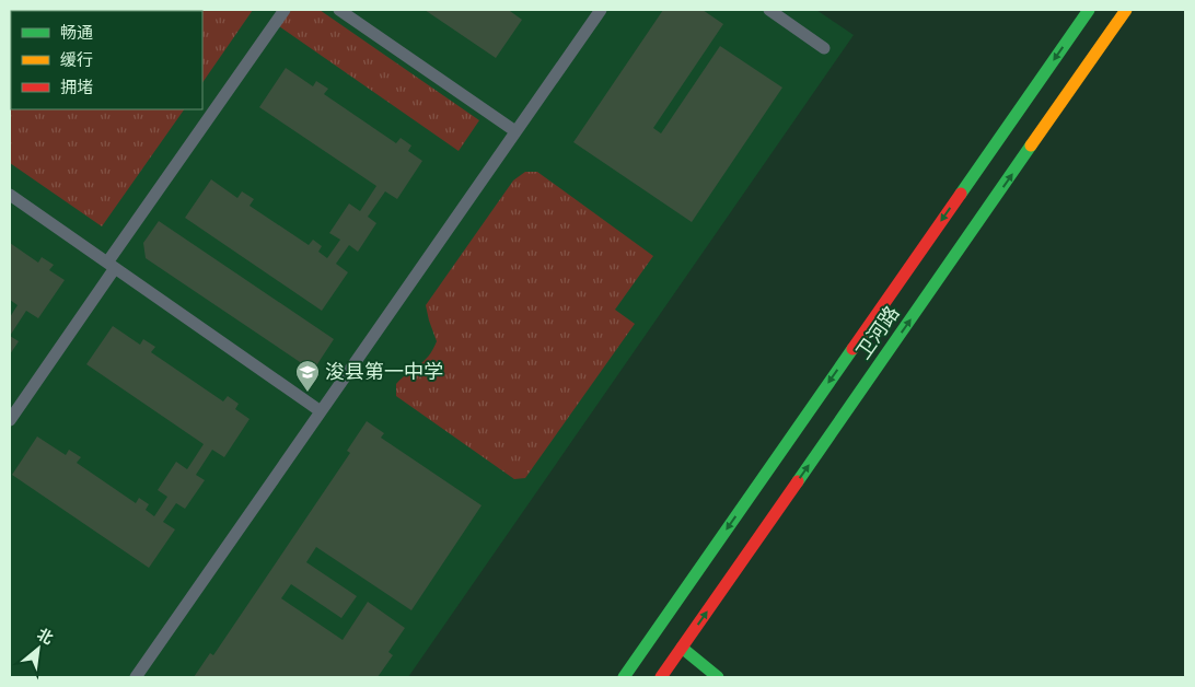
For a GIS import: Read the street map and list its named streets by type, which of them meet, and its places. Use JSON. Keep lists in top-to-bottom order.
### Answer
{
  "streets": {
    "street": ["卫河路"]
  },
  "places": {
    "school or university": ["浚县第一中学"]
  },
  "legend": ["畅通", "缓行", "拥堵"],
  "north": "top right"
}
